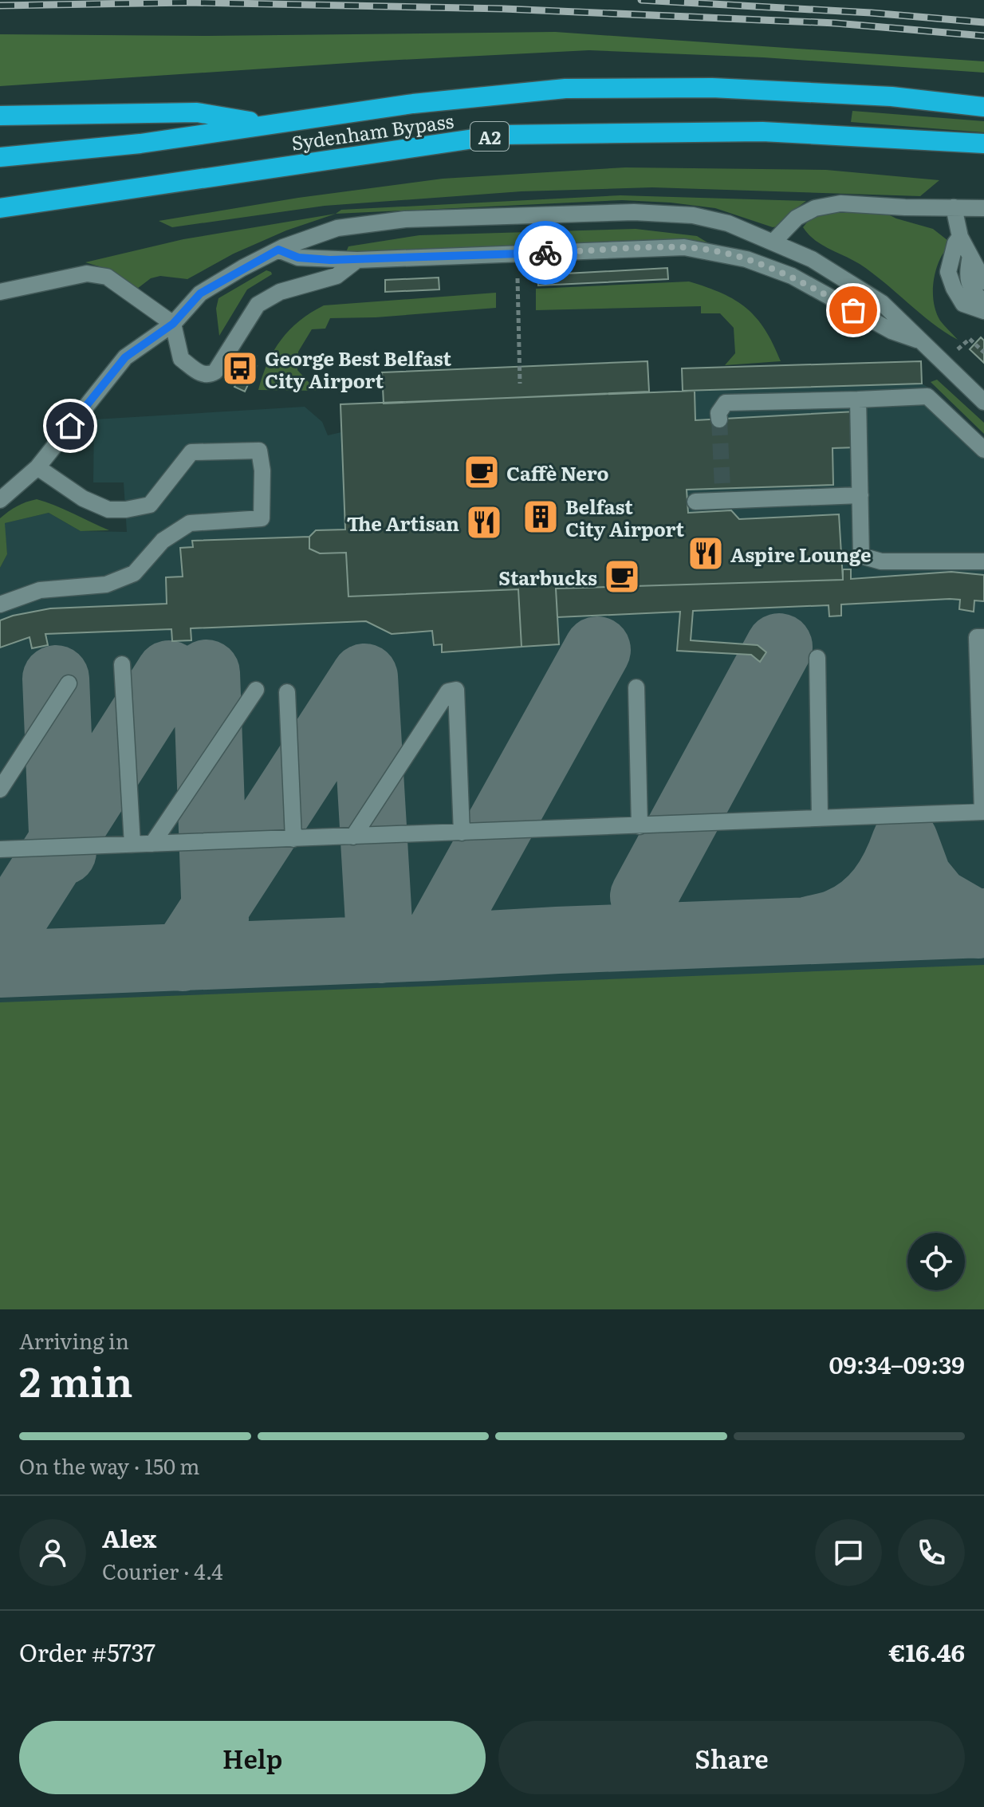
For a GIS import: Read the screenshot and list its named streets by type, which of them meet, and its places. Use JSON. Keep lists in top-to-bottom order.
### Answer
{
  "streets": {
    "highway": ["Sydenham Bypass", "A2"]
  },
  "places": {
    "bus stop": ["George Best Belfast City Airport"],
    "cafe": ["Caffè Nero", "Starbucks"],
    "building": ["Belfast City Airport"],
    "restaurant": ["The Artisan", "Aspire Lounge"]
  },
  "page": {
    "heading": ["2 min", "Arriving in", "09:34–09:39"],
    "panel": [
      "Alex",
      "Courier · 4.4",
      "Order #5737",
      "€16.46"
    ],
    "bar": "On the way · 150 m",
    "buttons": ["Help", "Share"]
  }
}
